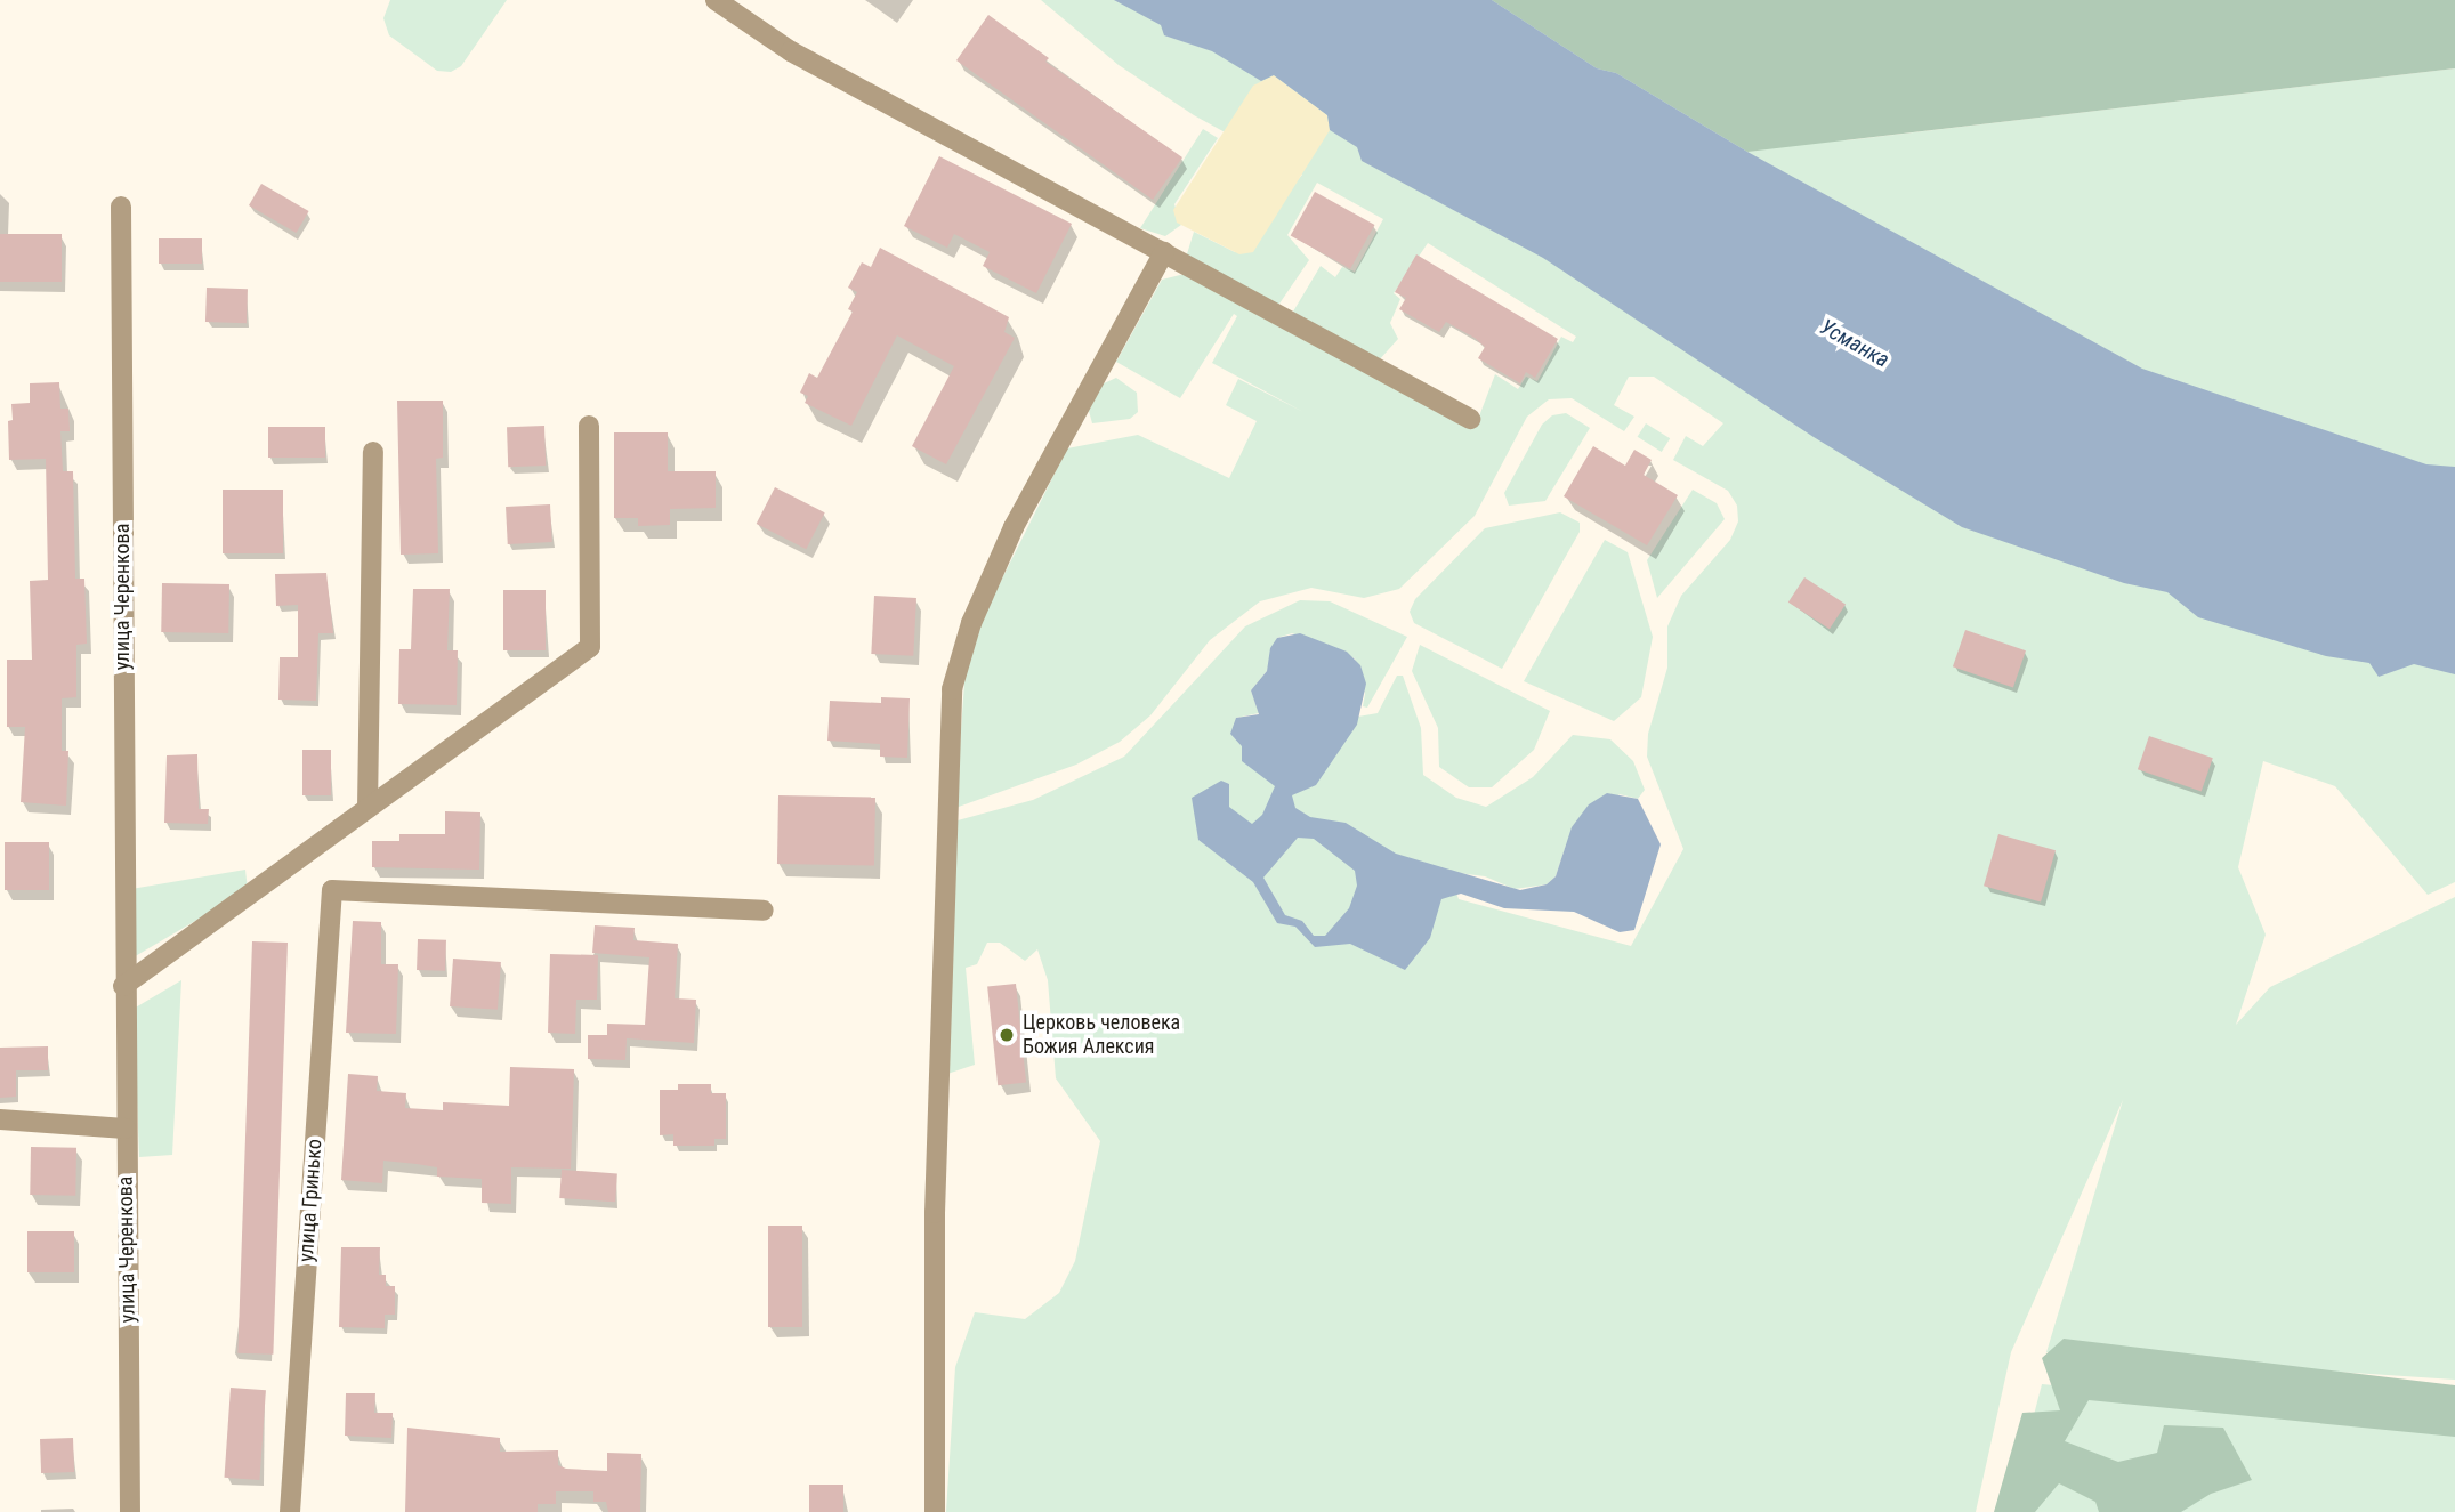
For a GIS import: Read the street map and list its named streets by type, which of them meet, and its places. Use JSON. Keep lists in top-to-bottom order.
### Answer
{
  "streets": {
    "street": ["улица Черенкова", "улица Гринько"]
  },
  "water": ["Усманка"],
  "places": ["Церковь человека Божия Алексия"]
}
